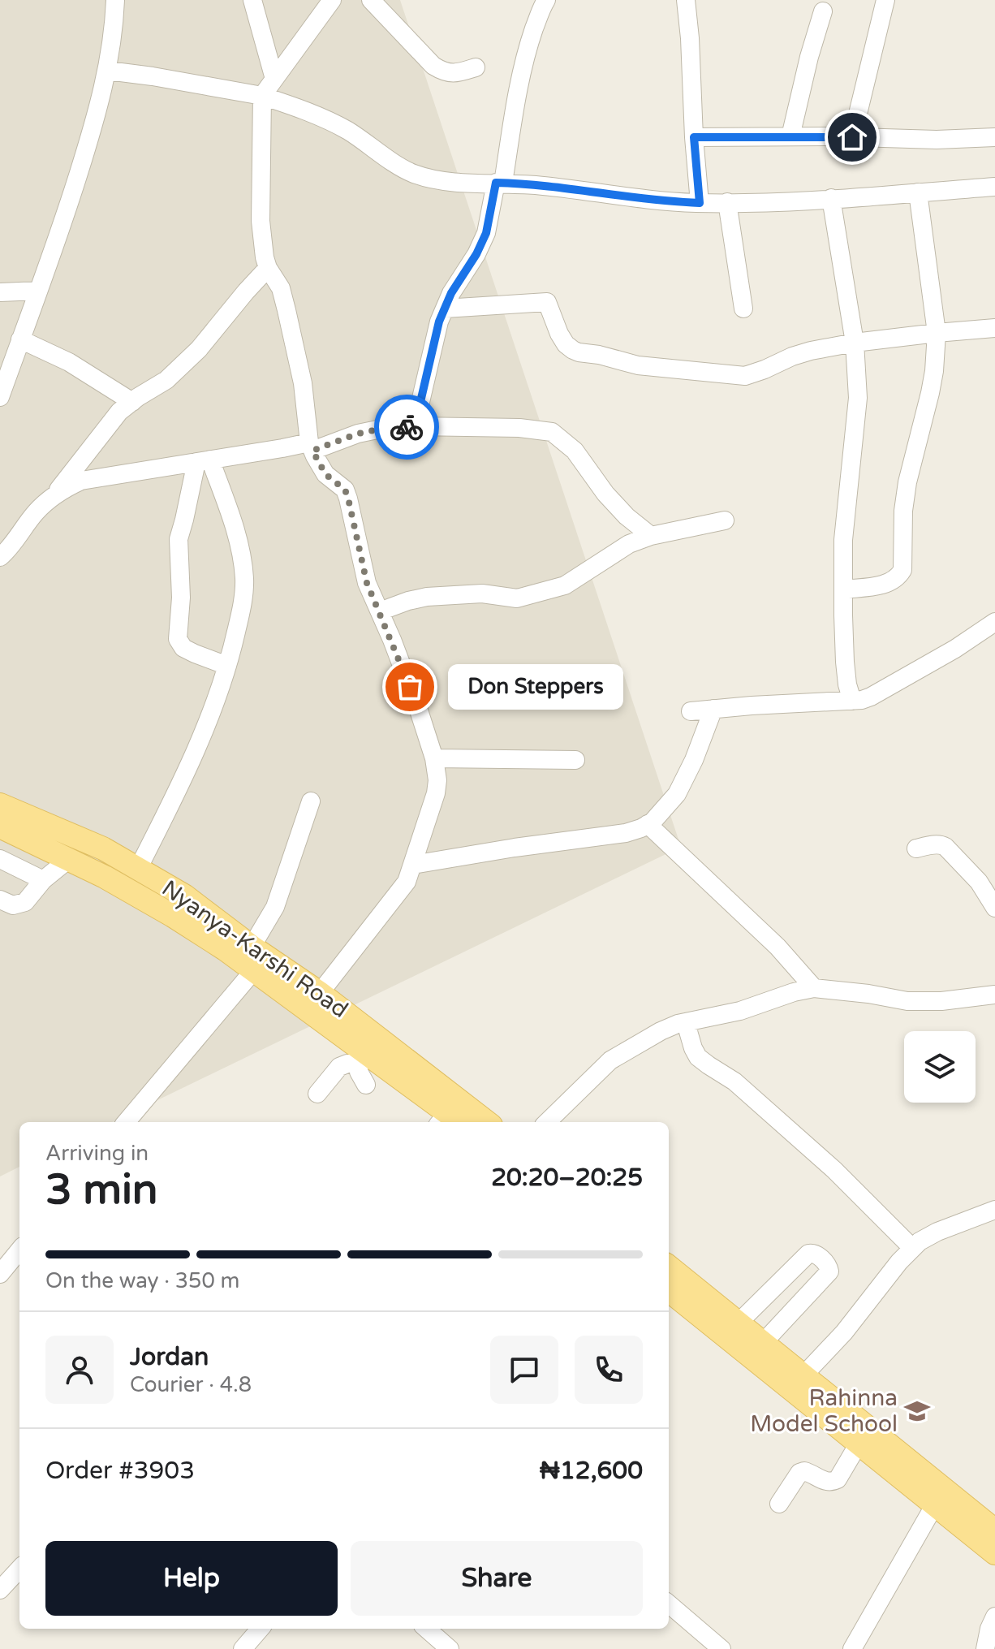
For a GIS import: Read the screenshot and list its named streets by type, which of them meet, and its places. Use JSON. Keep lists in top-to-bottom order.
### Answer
{
  "streets": {
    "main road": ["Nyanya-Karshi Road"]
  },
  "places": {
    "other": ["Don Steppers"],
    "school or university": ["Rahinna Model School"]
  },
  "page": {
    "bubble": "Don Steppers",
    "heading": ["3 min", "Arriving in", "20:20–20:25"],
    "panel": [
      "Jordan",
      "Courier · 4.8",
      "Order #3903",
      "₦12,600"
    ],
    "bar": "On the way · 350 m",
    "buttons": ["Help", "Share"]
  }
}
